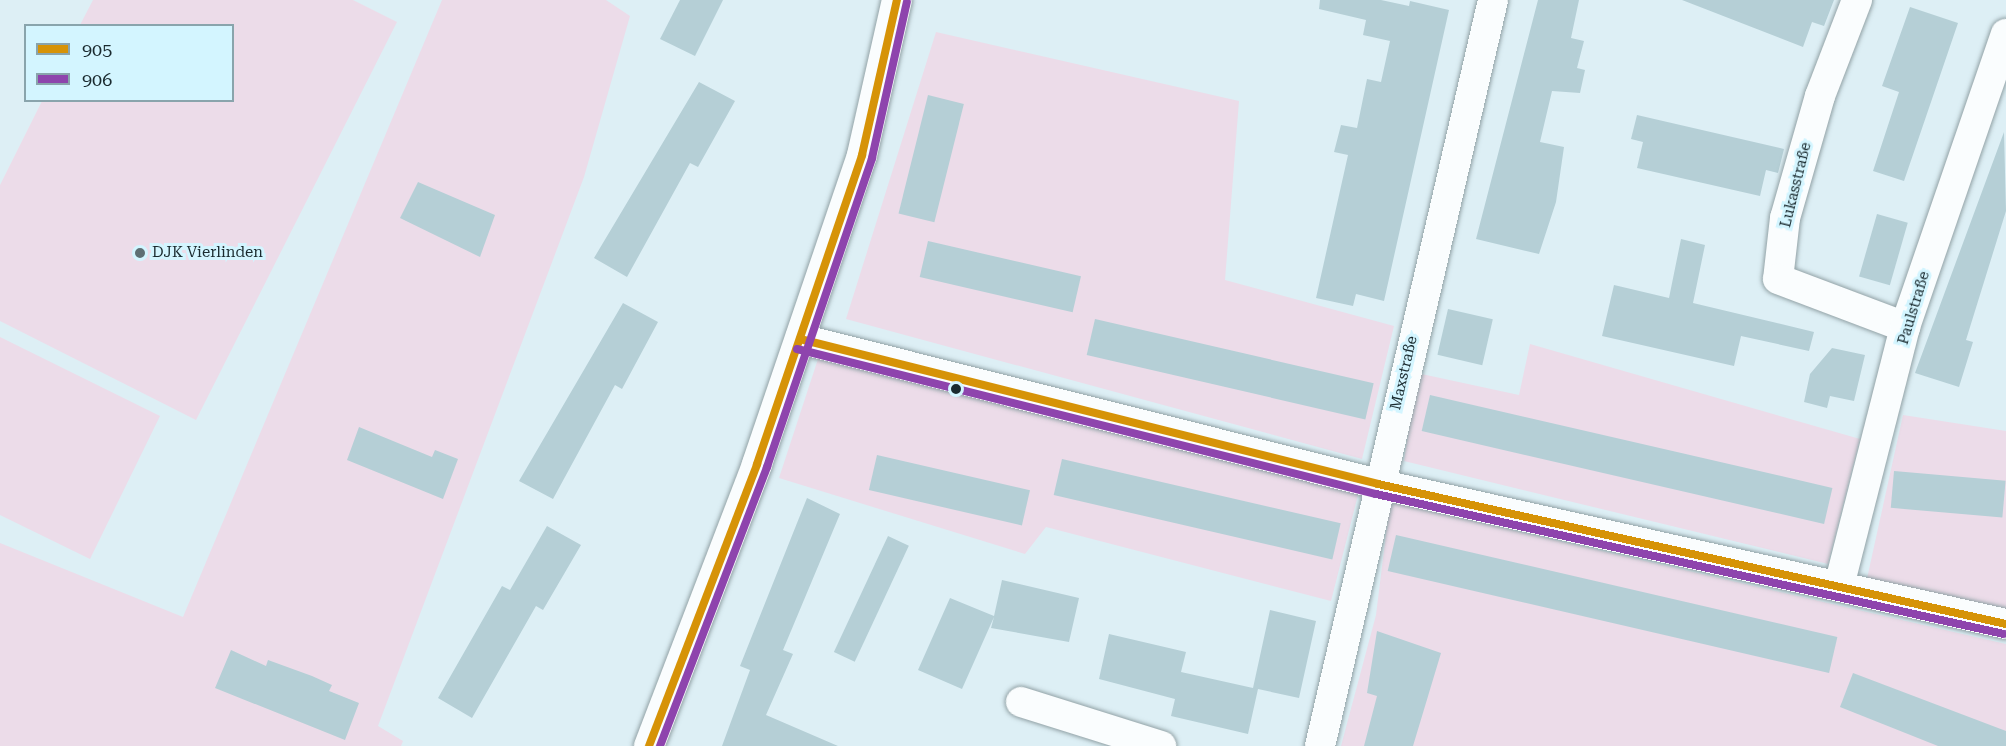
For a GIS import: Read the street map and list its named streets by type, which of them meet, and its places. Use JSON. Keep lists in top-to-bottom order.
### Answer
{
  "streets": {
    "street": ["Lukasstraße", "Paulstraße", "Maxstraße"]
  },
  "crossings": [
    ["Lukasstraße", "Paulstraße"]
  ],
  "places": ["DJK Vierlinden"],
  "lines": ["transit line 905", "transit line 906"],
  "legend": ["905", "906"]
}
